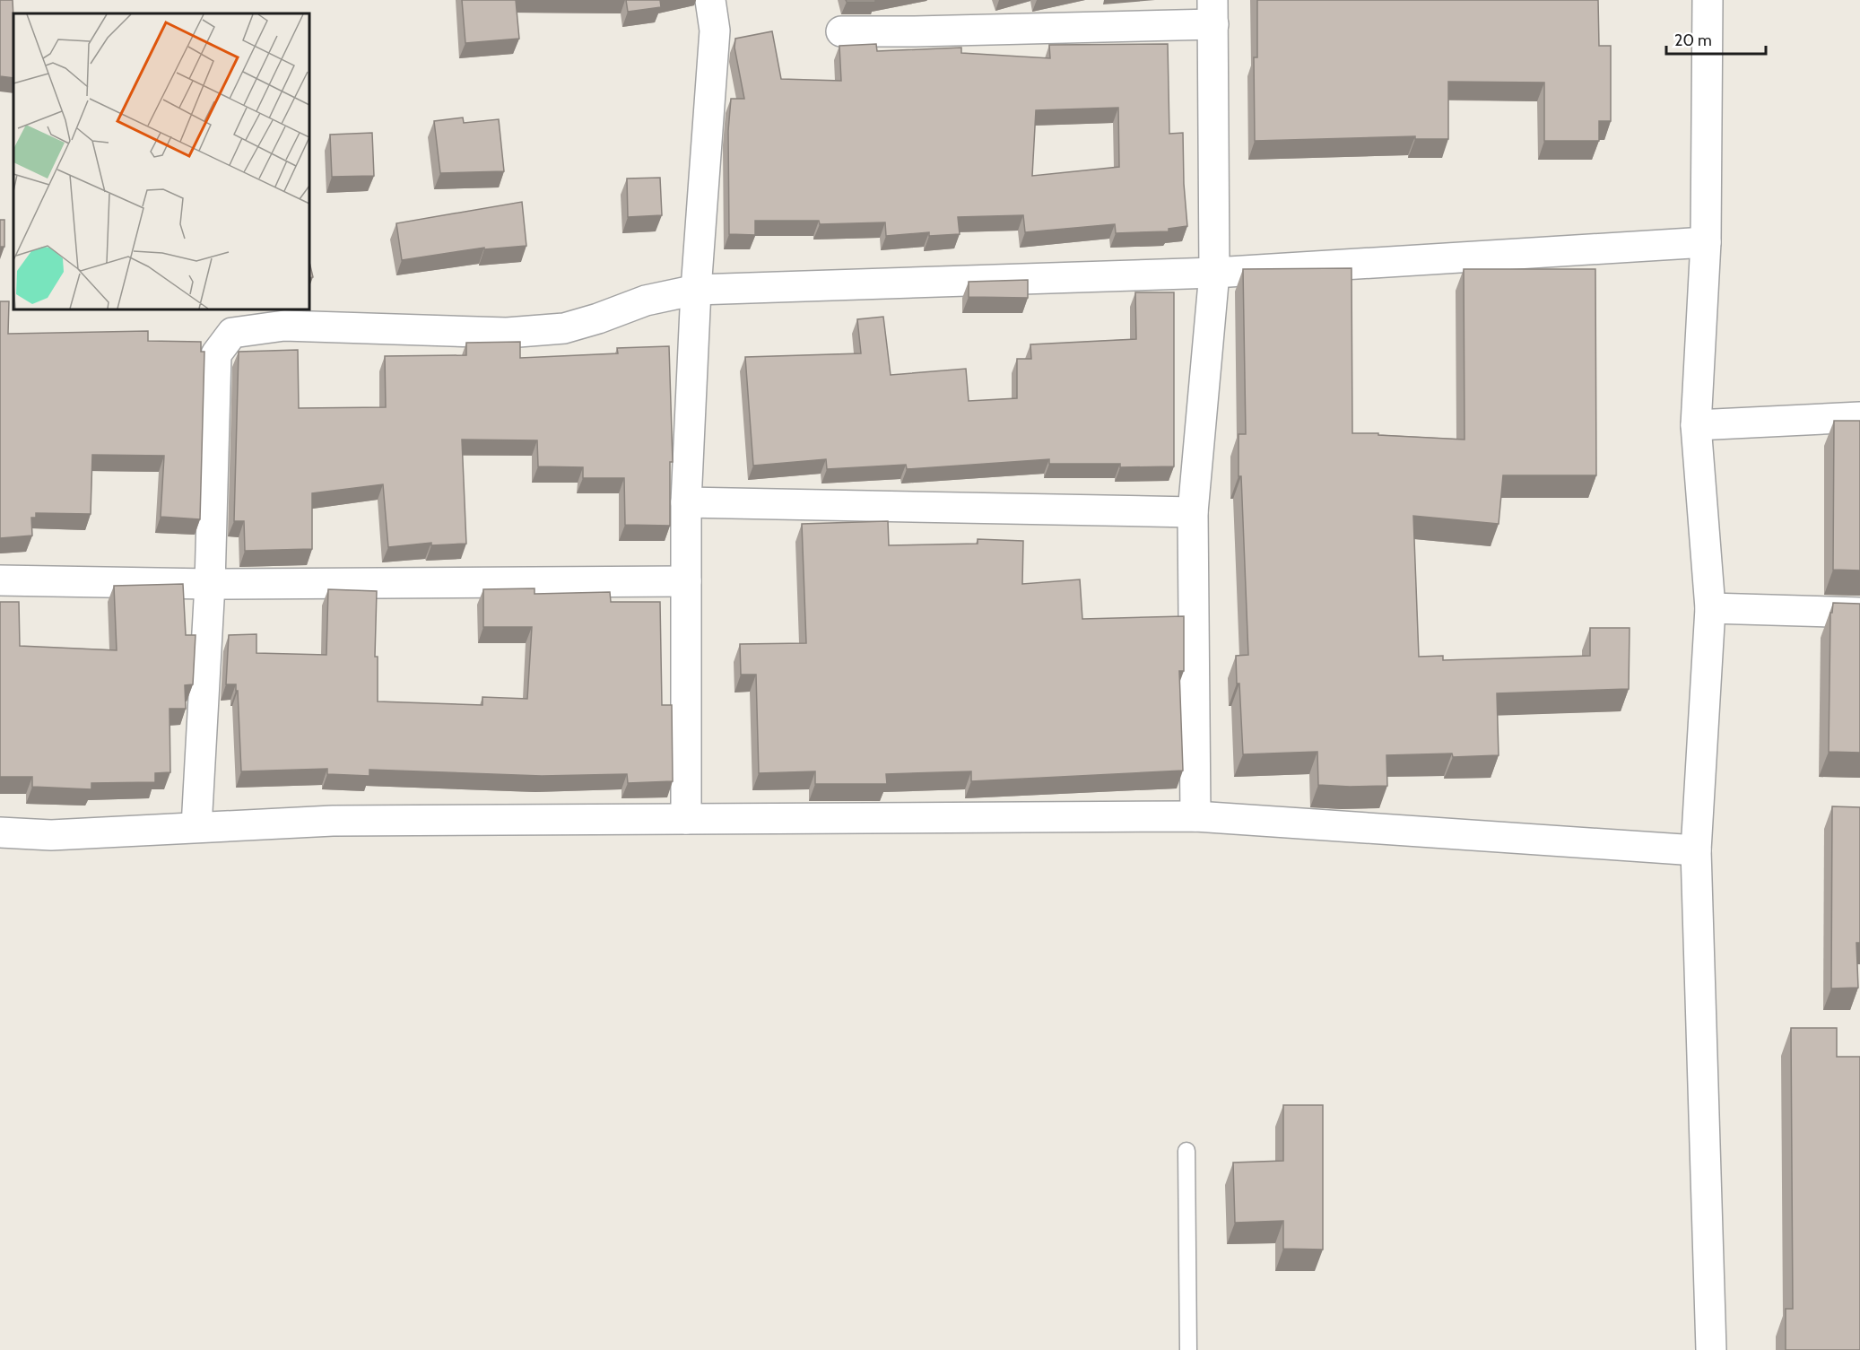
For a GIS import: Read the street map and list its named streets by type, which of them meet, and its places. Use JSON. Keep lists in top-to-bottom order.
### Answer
{
  "scale_bar": "20 m"
}
